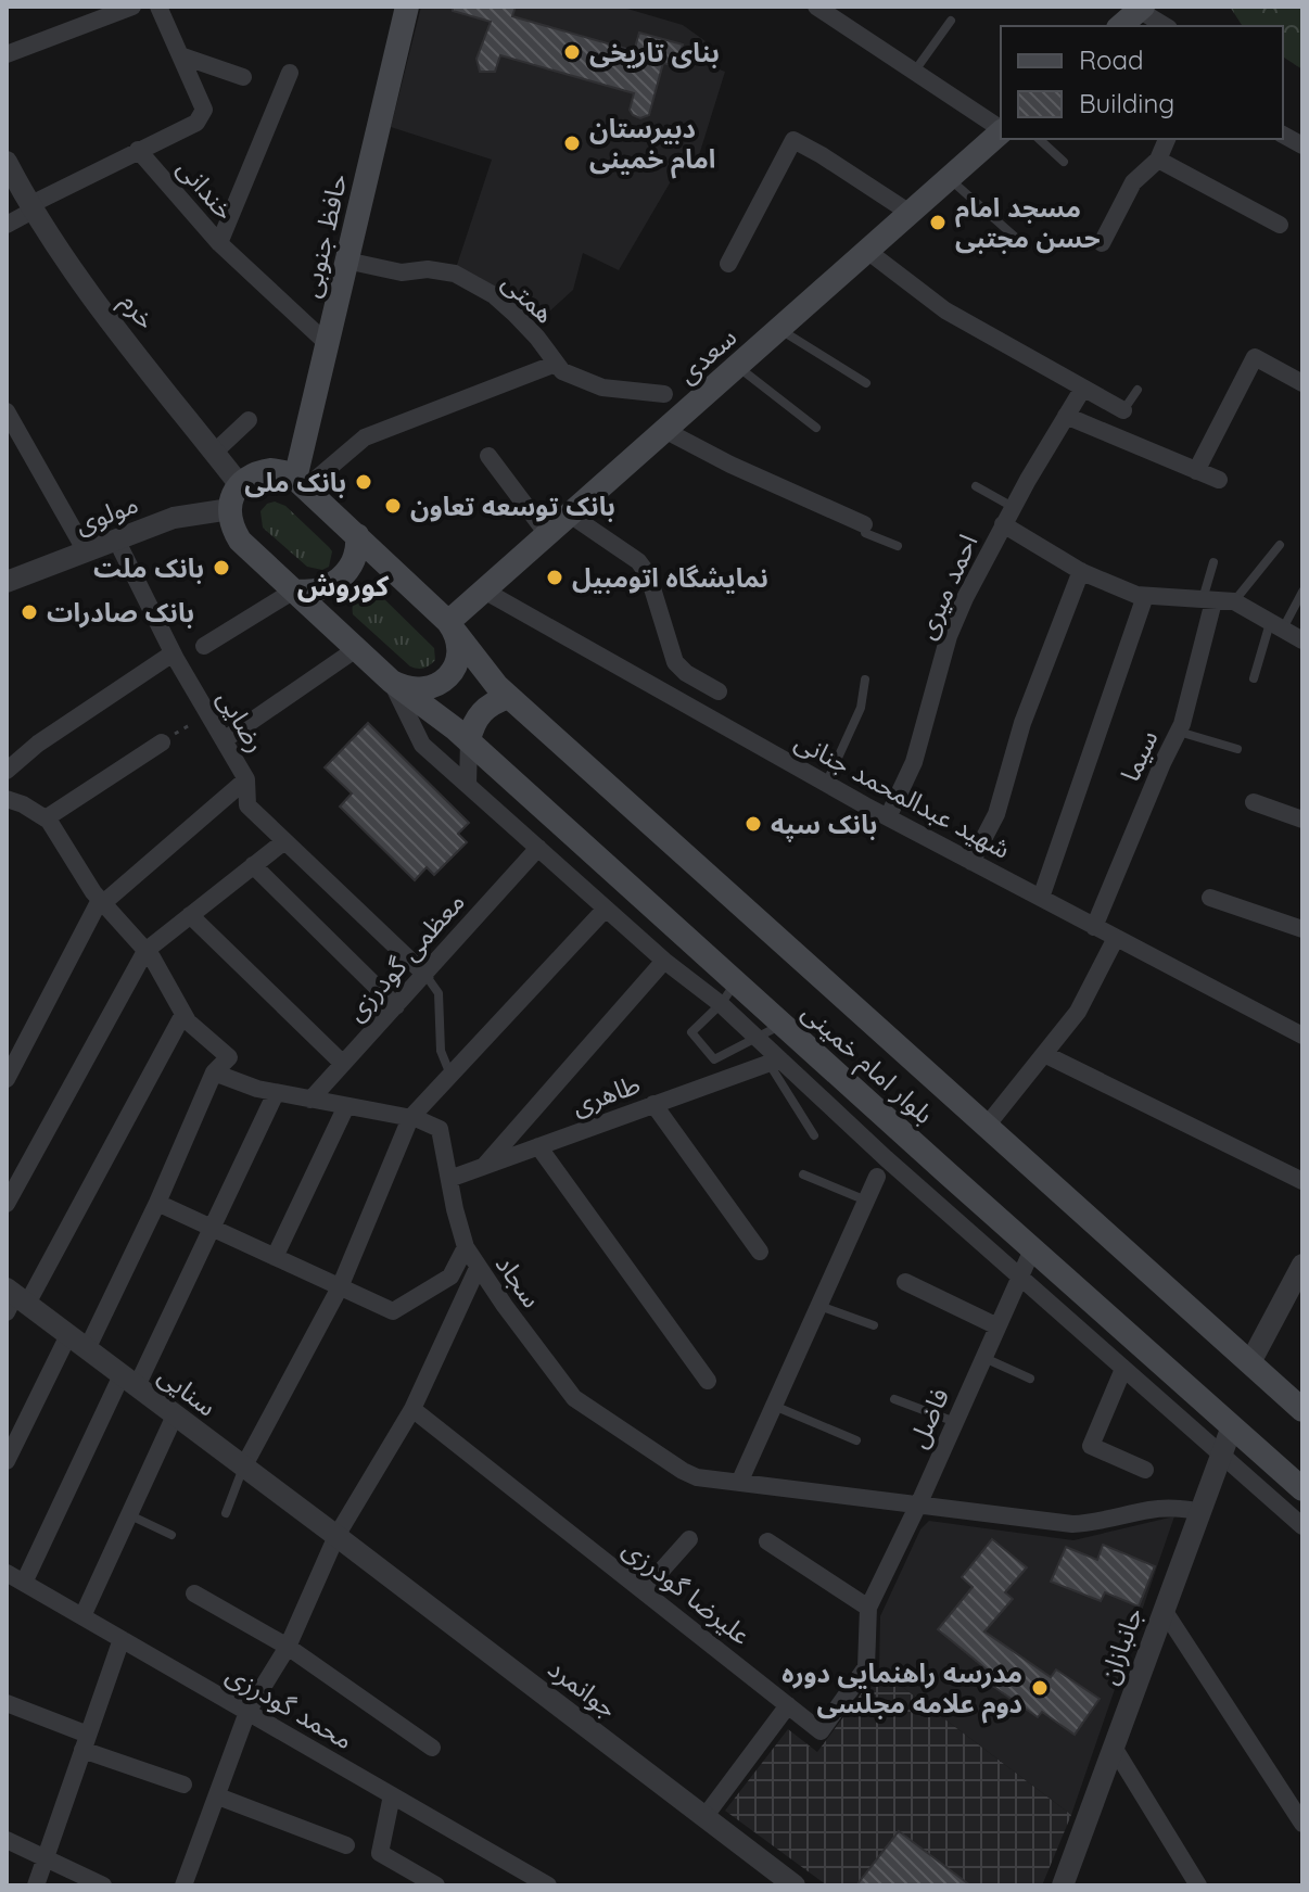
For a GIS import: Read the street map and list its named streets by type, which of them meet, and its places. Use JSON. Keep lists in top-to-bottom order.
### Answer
{
  "streets": {
    "main road": ["حافظ جنوبی", "سعدی", "بلوار امام خمینی"],
    "street": [
      "خندانی",
      "همتی",
      "خرم",
      "مولوی",
      "احمد میری",
      "رضایی",
      "سیما",
      "شهید عبدالمحمد جنانی",
      "معظمی گودرزی",
      "طاهری",
      "سجاد",
      "سنایی",
      "فاضل",
      "علیرضا گودرزی",
      "جانبازان",
      "جوانمرد",
      "محمد گودرزی"
    ]
  },
  "crossings": [
    ["خندانی", "حافظ جنوبی"],
    ["حافظ جنوبی", "همتی"],
    ["حافظ جنوبی", "خرم"],
    ["حافظ جنوبی", "مولوی"],
    ["خرم", "مولوی"],
    ["سعدی", "شهید عبدالمحمد جنانی"],
    ["سعدی", "بلوار امام خمینی"],
    ["مولوی", "رضایی"],
    ["احمد میری", "شهید عبدالمحمد جنانی"],
    ["رضایی", "معظمی گودرزی"],
    ["سیما", "شهید عبدالمحمد جنانی"],
    ["معظمی گودرزی", "سجاد"],
    ["بلوار امام خمینی", "فاضل"],
    ["بلوار امام خمینی", "جانبازان"],
    ["طاهری", "سجاد"],
    ["سجاد", "فاضل"],
    ["سجاد", "جانبازان"],
    ["سنایی", "جوانمرد"],
    ["فاضل", "علیرضا گودرزی"]
  ],
  "districts": ["کوروش"],
  "places": [
    "بنای تاریخی",
    "دبیرستان امام خمینی",
    "مسجد امام حسن مجتبی",
    "بانک ملی",
    "بانک توسعه تعاون",
    "بانک ملت",
    "نمایشگاه اتومبیل",
    "بانک صادرات",
    "بانک سپه",
    "مدرسه راهنمایی دوره دوم علامه مجلسی"
  ],
  "legend": ["Road", "Building"]
}
